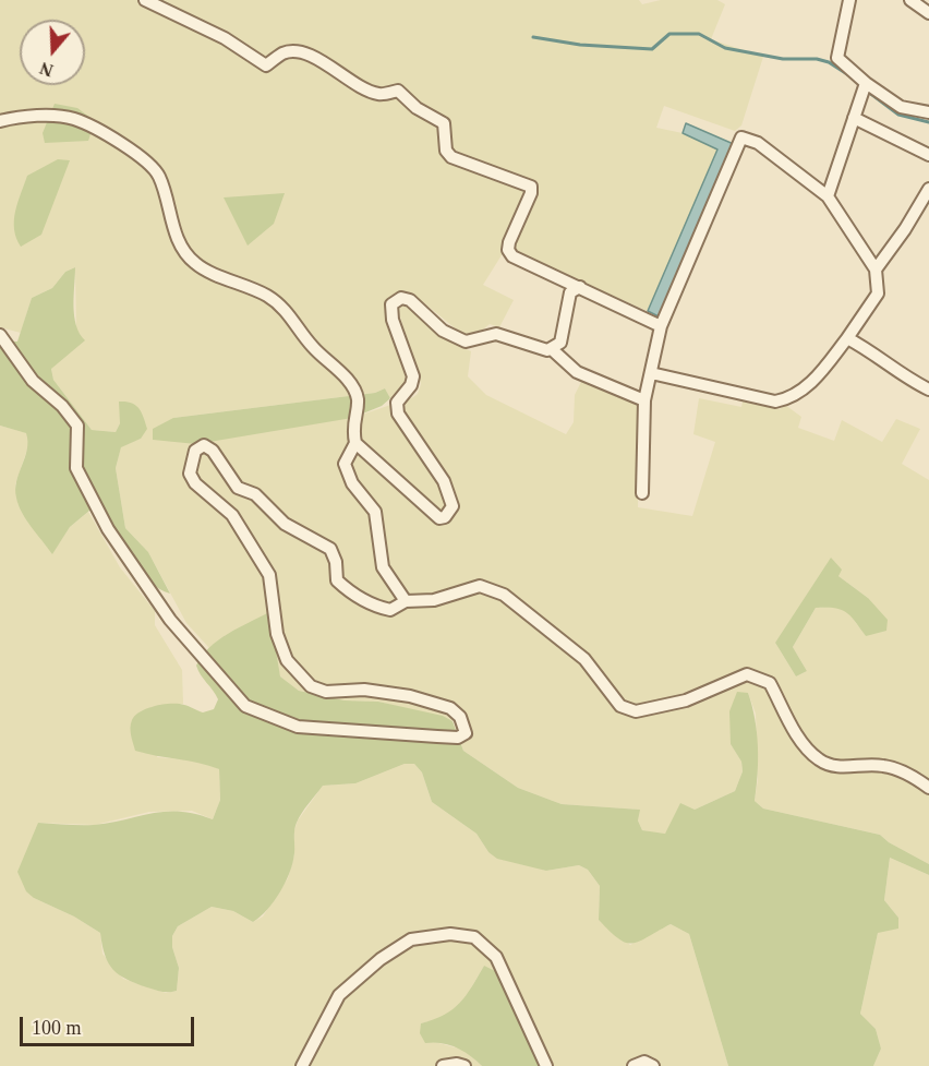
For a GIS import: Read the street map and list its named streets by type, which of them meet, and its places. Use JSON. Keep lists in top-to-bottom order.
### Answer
{
  "scale_bar": "100 m",
  "north": "bottom"
}
